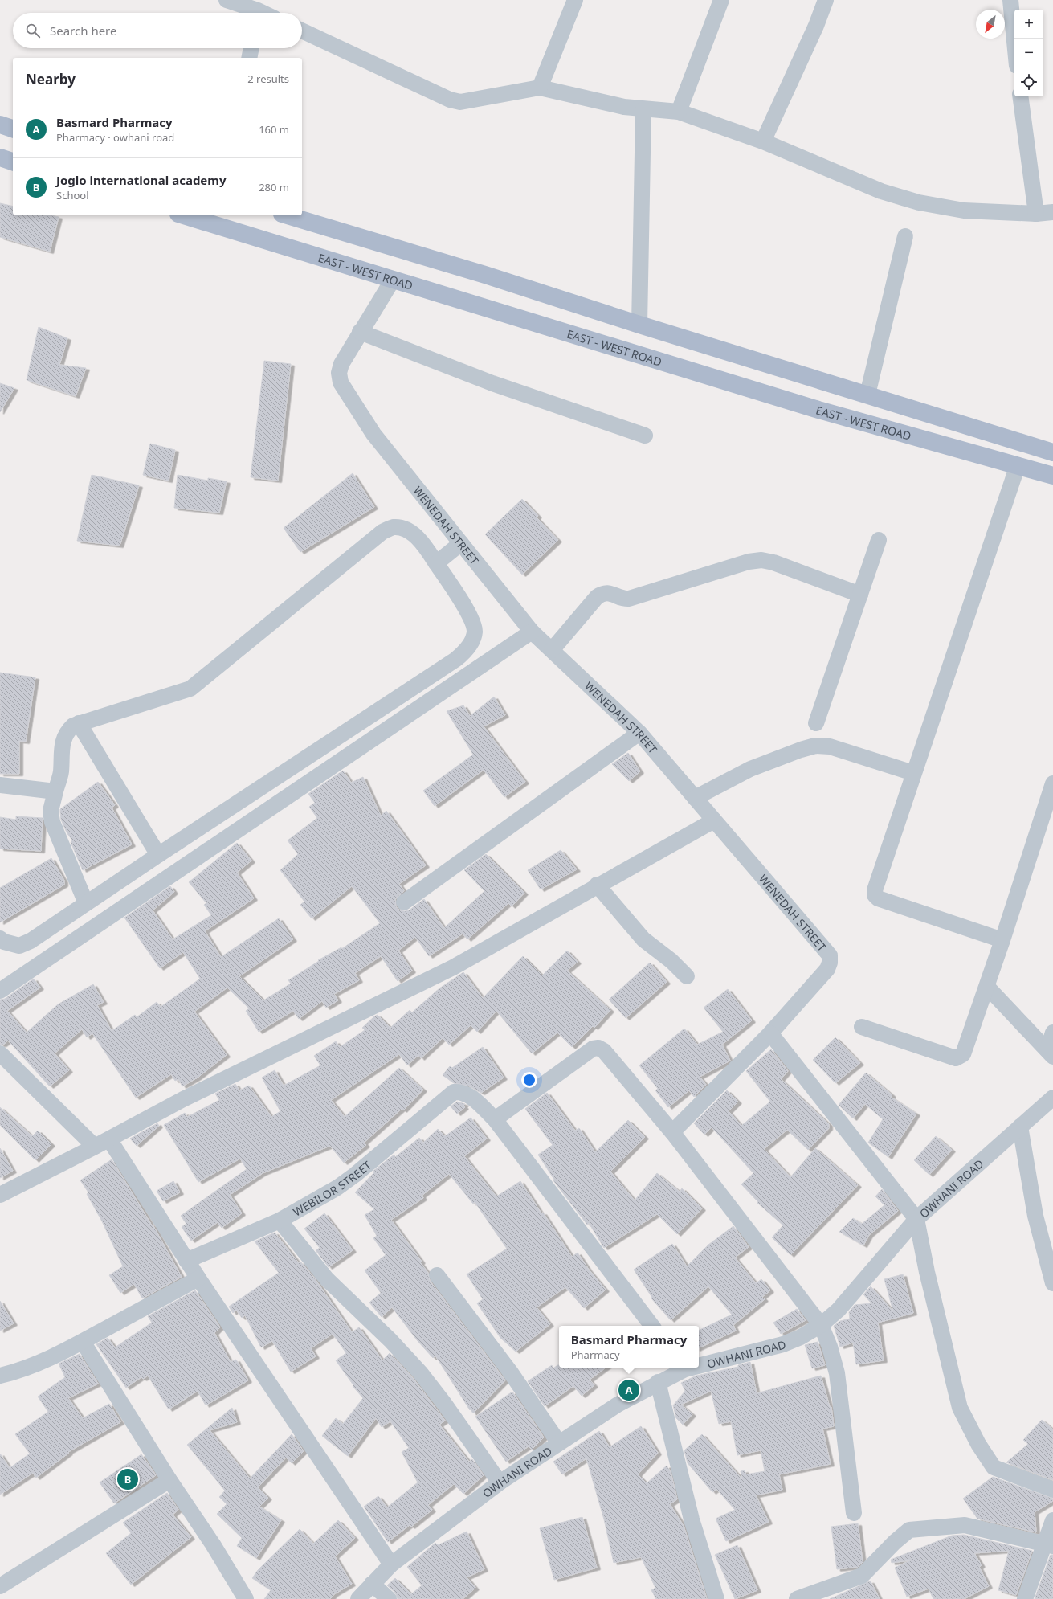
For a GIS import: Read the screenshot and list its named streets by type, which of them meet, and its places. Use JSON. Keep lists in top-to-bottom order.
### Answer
{
  "streets": {
    "main road": ["EAST - WEST ROAD"],
    "street": ["WENEDAH STREET", "WEBILOR STREET", "OWHANI ROAD"]
  },
  "crossings": [
    ["EAST - WEST ROAD", "WENEDAH STREET"]
  ],
  "north": "bottom left",
  "page": {
    "map_buttons": ["+", "−"],
    "search": "Search here",
    "heading": ["Nearby", "2 results"],
    "list": [
      {
        "mark": "A",
        "name": "Basmard Pharmacy",
        "note": "Pharmacy · owhani road",
        "value": "160 m"
      },
      {
        "mark": "B",
        "name": "Joglo international academy",
        "note": "School",
        "value": "280 m"
      }
    ],
    "popup": ["Basmard Pharmacy", "Pharmacy"],
    "pins": ["A", "B"]
  }
}
